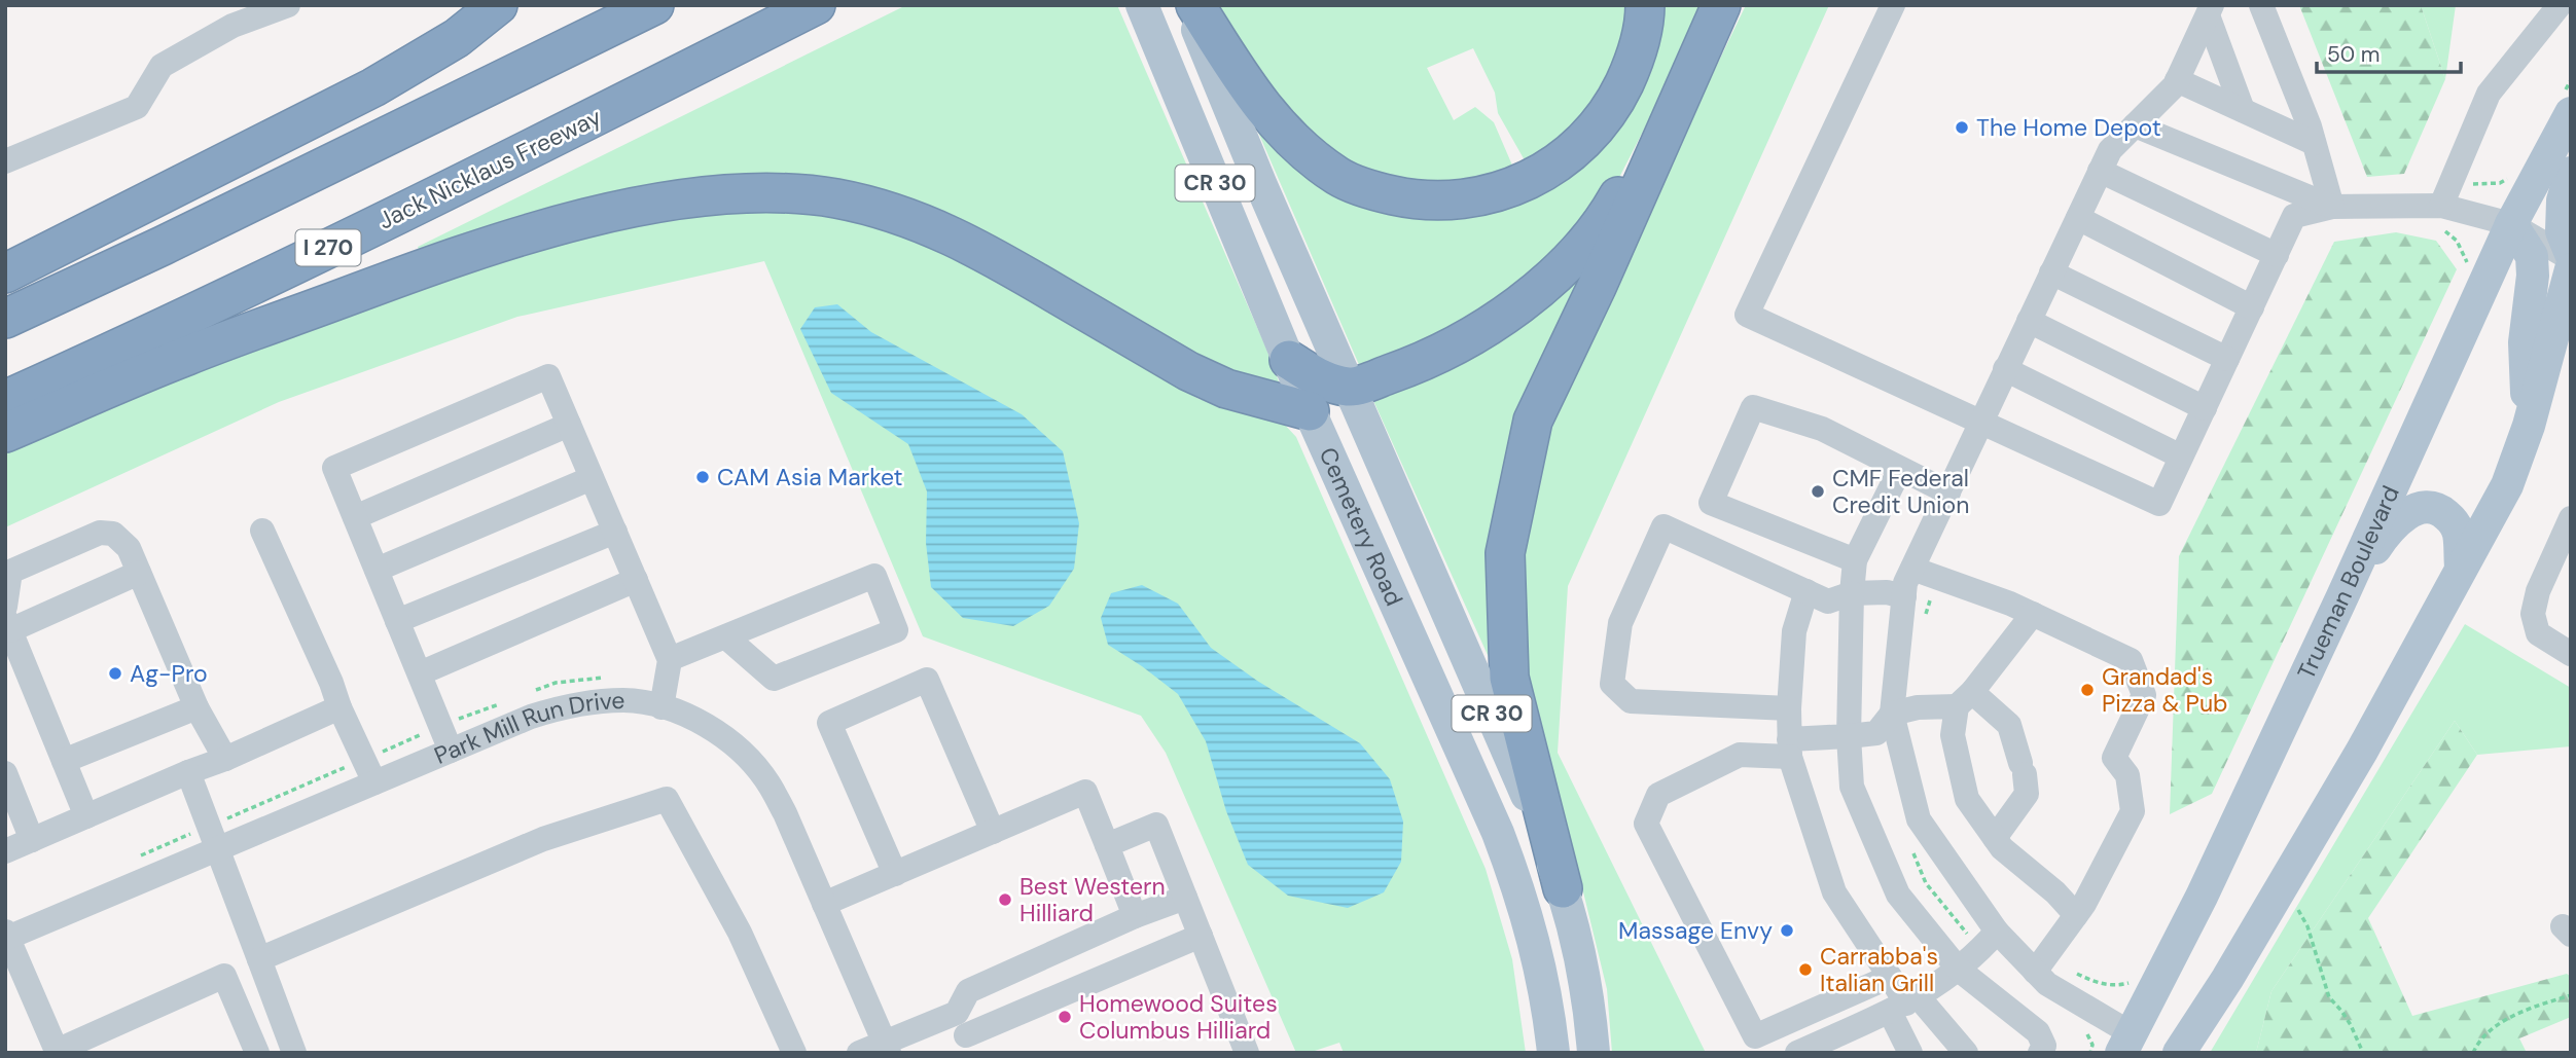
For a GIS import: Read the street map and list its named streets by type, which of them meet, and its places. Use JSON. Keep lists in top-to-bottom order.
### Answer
{
  "streets": {
    "highway": ["Jack Nicklaus Freeway", "I 270"],
    "main road": ["CR 30", "Cemetery Road", "Trueman Boulevard"],
    "street": ["Park Mill Run Drive"]
  },
  "places": [
    "The Home Depot",
    "CAM Asia Market",
    "CMF Federal Credit Union",
    "Ag-Pro",
    "Grandad's Pizza & Pub",
    "Best Western Hilliard",
    "Massage Envy",
    "Carrabba's Italian Grill",
    "Homewood Suites Columbus Hilliard"
  ],
  "scale_bar": "50 m"
}
